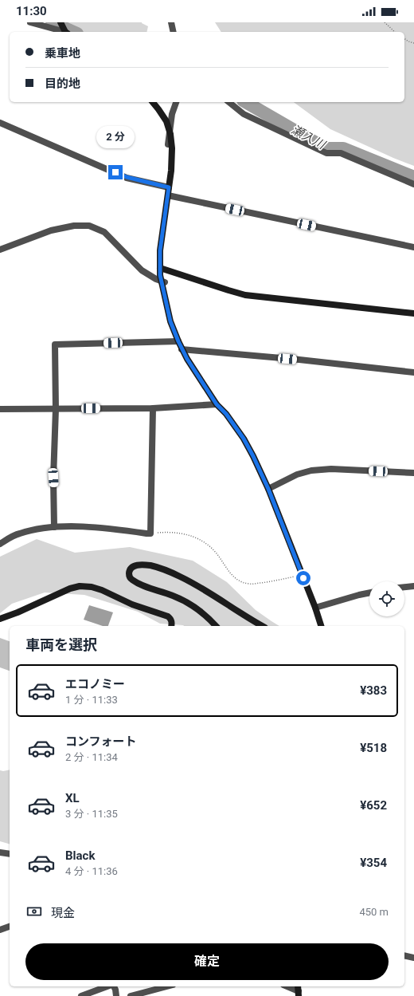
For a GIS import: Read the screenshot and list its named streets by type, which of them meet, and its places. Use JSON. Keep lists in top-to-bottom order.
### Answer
{
  "water": ["瀬入川"],
  "page": {
    "status": "11:30",
    "banner": ["乗車地", "目的地"],
    "bubble": "2 分",
    "heading": "車両を選択",
    "list": [
      {
        "name": "エコノミー",
        "note": "1 分 · 11:33",
        "value": "¥383"
      },
      {
        "name": "コンフォート",
        "note": "2 分 · 11:34",
        "value": "¥518"
      },
      {
        "name": "XL",
        "note": "3 分 · 11:35",
        "value": "¥652"
      },
      {
        "name": "Black",
        "note": "4 分 · 11:36",
        "value": "¥354"
      }
    ],
    "pay": ["現金", "450 m"],
    "buttons": "確定"
  }
}
